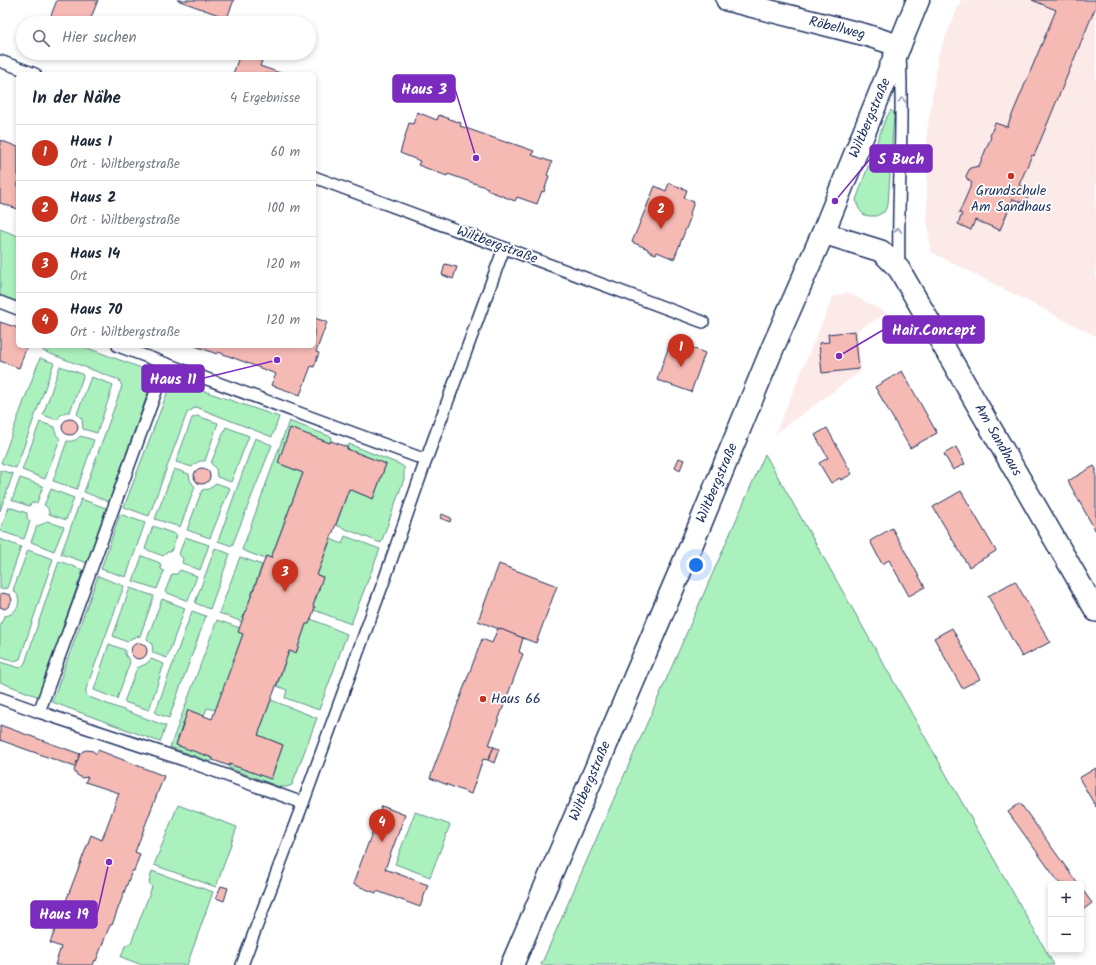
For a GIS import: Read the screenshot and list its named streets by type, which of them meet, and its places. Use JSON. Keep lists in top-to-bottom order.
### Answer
{
  "streets": {
    "main road": ["Wiltbergstraße"],
    "street": ["Röbellweg", "Am Sandhaus"]
  },
  "crossings": [
    ["Röbellweg", "Wiltbergstraße"],
    ["Röbellweg", "Am Sandhaus"],
    ["Wiltbergstraße", "Am Sandhaus"]
  ],
  "places": [
    "Haus 3",
    "Grundschule Am Sandhaus",
    "S Buch",
    "Hair.Concept",
    "Haus 11",
    "Haus 66",
    "Haus 19"
  ],
  "page": {
    "search": "Hier suchen",
    "heading": ["In der Nähe", "4 Ergebnisse"],
    "list": [
      {
        "mark": "1",
        "name": "Haus 1",
        "note": "Ort · Wiltbergstraße",
        "value": "60 m"
      },
      {
        "mark": "2",
        "name": "Haus 2",
        "note": "Ort · Wiltbergstraße",
        "value": "100 m"
      },
      {
        "mark": "3",
        "name": "Haus 14",
        "note": "Ort",
        "value": "120 m"
      },
      {
        "mark": "4",
        "name": "Haus 70",
        "note": "Ort · Wiltbergstraße",
        "value": "120 m"
      }
    ],
    "pins": [
      "2",
      "1",
      "3",
      "4"
    ],
    "map_buttons": ["+", "−"]
  }
}
